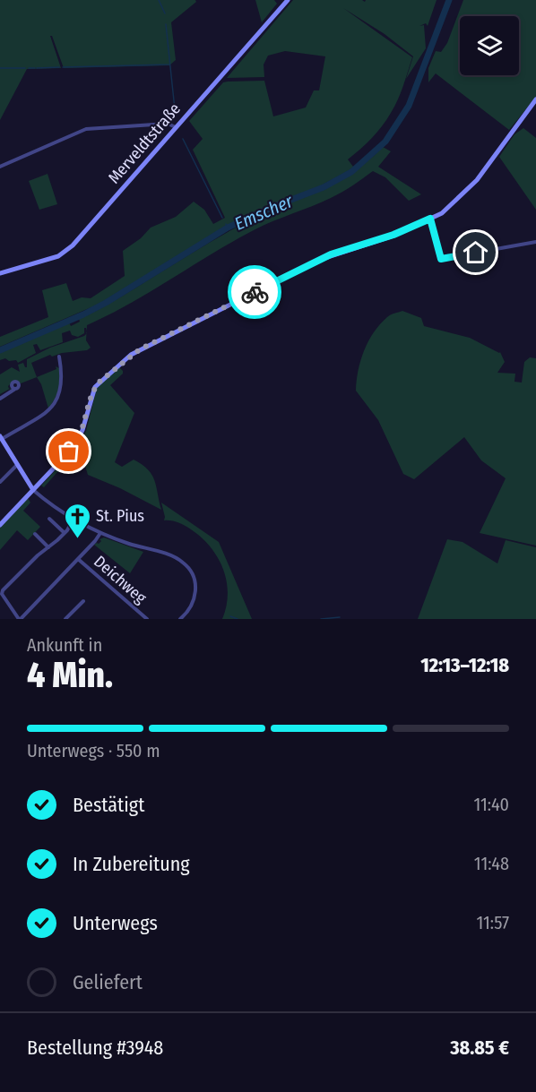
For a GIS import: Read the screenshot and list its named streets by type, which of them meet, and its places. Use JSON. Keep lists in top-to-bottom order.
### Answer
{
  "streets": {
    "main road": ["Merveldtstraße"],
    "street": ["Deichweg"]
  },
  "water": ["Emscher"],
  "places": {
    "church": ["St. Pius"]
  },
  "page": {
    "heading": ["4 Min.", "Ankunft in", "12:13–12:18"],
    "panel": ["Bestellung #3948", "38.85 €"],
    "bar": "Unterwegs · 550 m",
    "list": [
      ["Bestätigt", "11:40"],
      ["In Zubereitung", "11:48"],
      ["Unterwegs", "11:57"],
      "Geliefert"
    ]
  }
}
